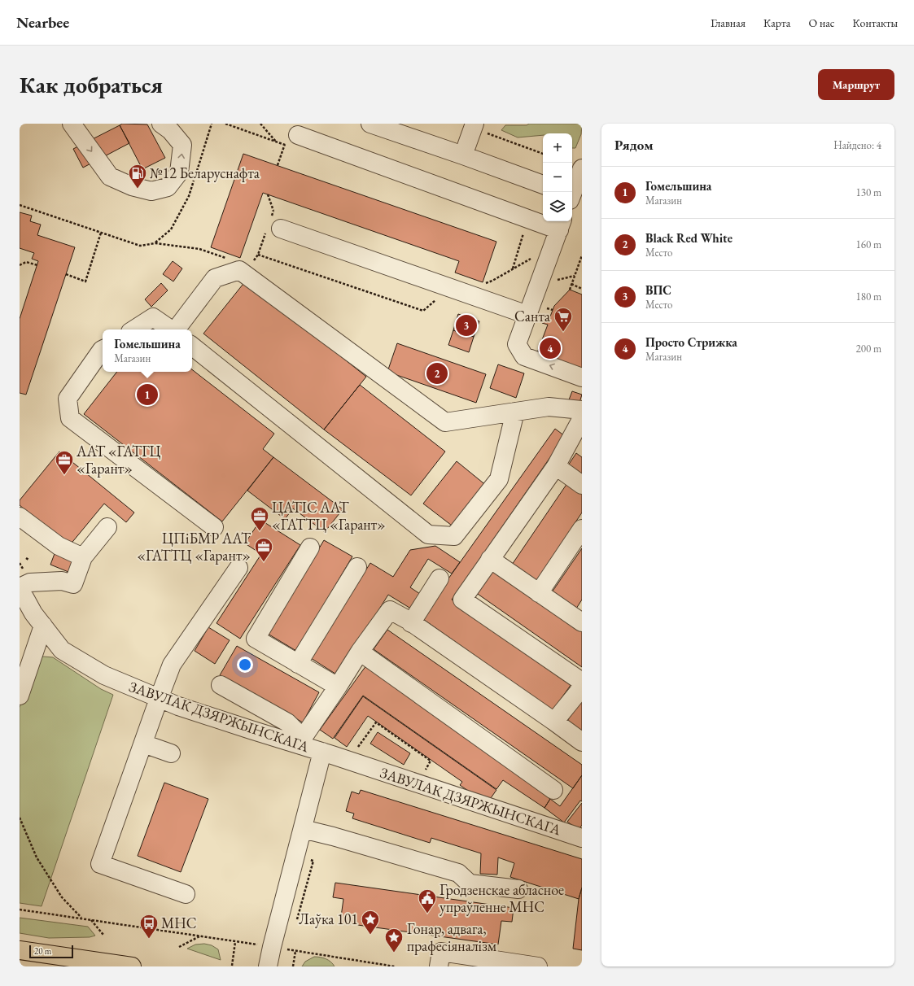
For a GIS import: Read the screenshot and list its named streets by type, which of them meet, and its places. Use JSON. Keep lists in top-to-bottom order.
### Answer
{
  "streets": {
    "street": ["ЗАВУЛАК ДЗЯРЖЫНСКАГА"]
  },
  "places": {
    "fuel station": ["№12 Беларуснафта"],
    "supermarket": ["Санта"],
    "office": ["ААТ «ГАТГЦ «Гарант»", "ЦАТІС ААТ «ГАТТЦ «Гарант»", "ЦПіБМР ААТ «ГАТТЦ «Гарант»"],
    "public building": ["Гродзенскае абласное упраўленне МНС"],
    "place": ["Лаўка 101", "Гонар, адвага, прафесіяналізм"],
    "bus stop": ["МНС"]
  },
  "scale_bar": "20 m",
  "page": {
    "header": "Nearbee",
    "nav": [
      "Главная",
      "Карта",
      "О нас",
      "Контакты"
    ],
    "buttons": "Маршрут",
    "title": "Как добраться",
    "heading": ["Рядом", "Найдено: 4"],
    "map_buttons": ["+", "−"],
    "list": [
      {
        "mark": "1",
        "name": "Гомельшина",
        "note": "Магазин",
        "value": "130 m"
      },
      {
        "mark": "2",
        "name": "Black Red White",
        "note": "Место",
        "value": "160 m"
      },
      {
        "mark": "3",
        "name": "ВПС",
        "note": "Место",
        "value": "180 m"
      },
      {
        "mark": "4",
        "name": "Просто Стрижка",
        "note": "Магазин",
        "value": "200 m"
      }
    ],
    "pins": [
      "3",
      "4",
      "2",
      "1"
    ],
    "popup": ["Гомельшина", "Магазин"],
    "scale": "20 m"
  }
}
